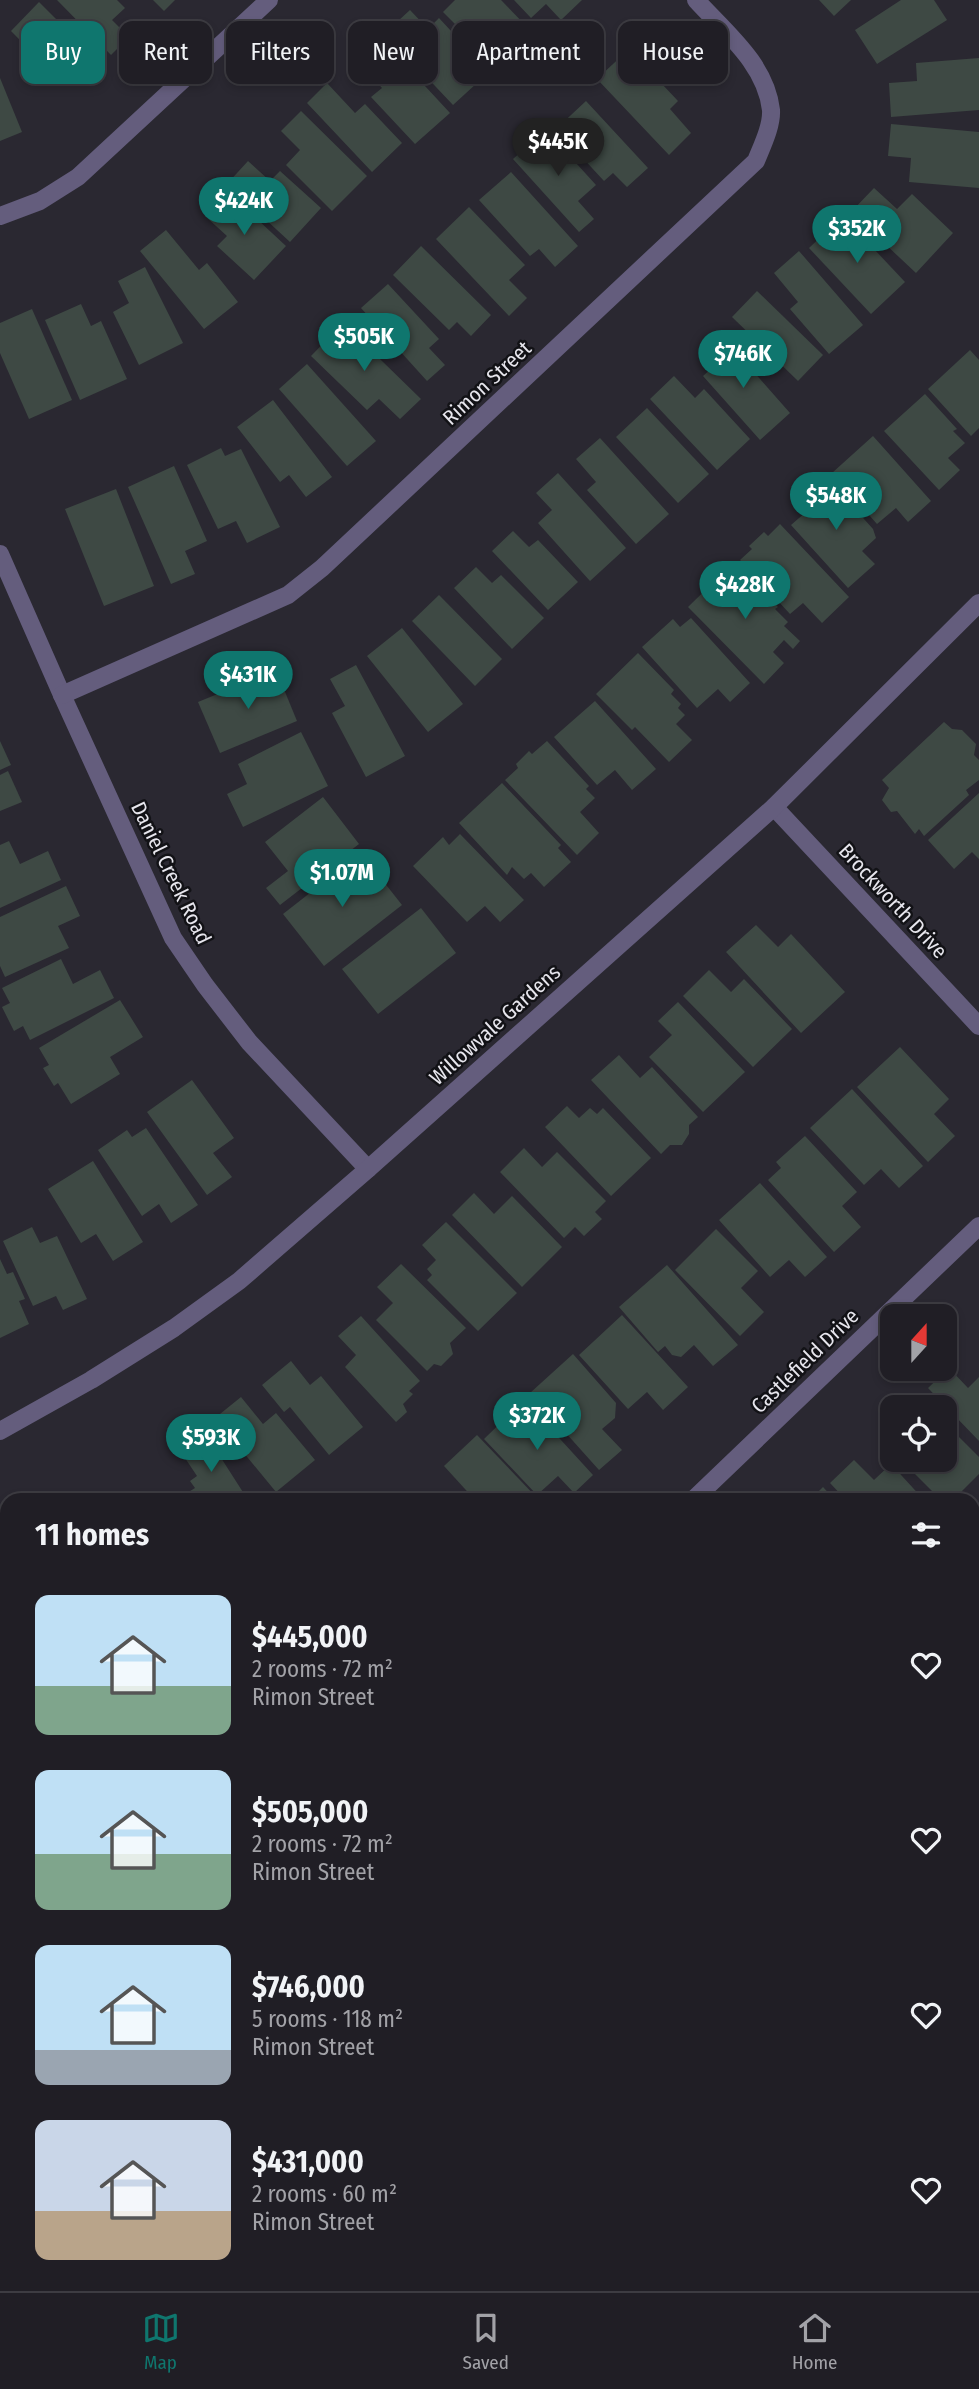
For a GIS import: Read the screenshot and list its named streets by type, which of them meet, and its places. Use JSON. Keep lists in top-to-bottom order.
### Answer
{
  "streets": {
    "street": [
      "Rimon Street",
      "Daniel Creek Road",
      "Brockworth Drive",
      "Willowvale Gardens",
      "Castlefield Drive"
    ]
  },
  "crossings": [
    ["Rimon Street", "Daniel Creek Road"],
    ["Daniel Creek Road", "Willowvale Gardens"],
    ["Brockworth Drive", "Willowvale Gardens"]
  ],
  "north": "top",
  "page": {
    "chip": [
      "Buy",
      "Rent",
      "Filters",
      "New",
      "Apartment",
      "House"
    ],
    "price": [
      "$445K",
      "$424K",
      "$352K",
      "$505K",
      "$746K",
      "$548K",
      "$428K",
      "$431K",
      "$1.07M",
      "$372K",
      "$593K"
    ],
    "heading": "11 homes",
    "list": [
      {
        "name": "$445,000",
        "note": "2 rooms · 72 m² · Rimon Street"
      },
      {
        "name": "$505,000",
        "note": "2 rooms · 72 m² · Rimon Street"
      },
      {
        "name": "$746,000",
        "note": "5 rooms · 118 m² · Rimon Street"
      },
      {
        "name": "$431,000",
        "note": "2 rooms · 60 m² · Rimon Street"
      }
    ],
    "tabs": ["Map", "Saved", "Home"]
  }
}
